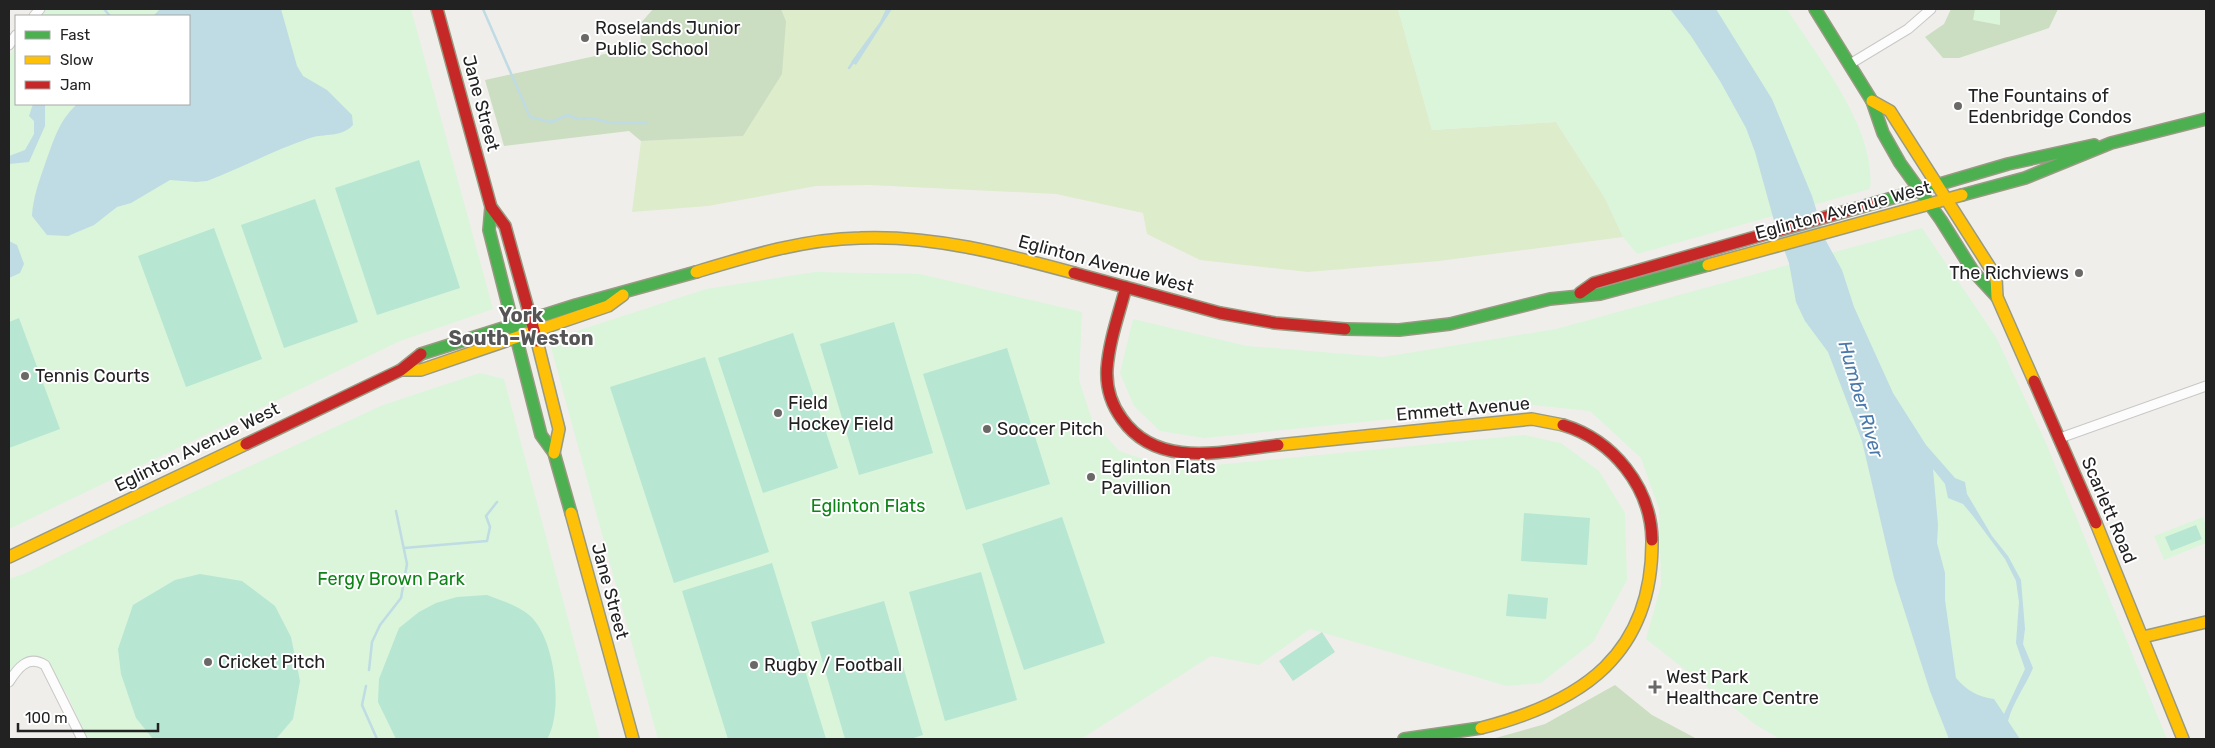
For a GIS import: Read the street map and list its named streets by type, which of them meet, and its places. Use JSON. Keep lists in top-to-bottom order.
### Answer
{
  "streets": {
    "main road": [
      "Jane Street",
      "Eglinton Avenue West",
      "Emmett Avenue",
      "Scarlett Road"
    ]
  },
  "crossings": [
    ["Jane Street", "Eglinton Avenue West"],
    ["Eglinton Avenue West", "Emmett Avenue"],
    ["Eglinton Avenue West", "Scarlett Road"]
  ],
  "districts": ["York South–Weston"],
  "water": ["Humber River"],
  "parks": ["Eglinton Flats", "Fergy Brown Park"],
  "places": {
    "other": [
      "Roselands Junior Public School",
      "The Fountains of Edenbridge Condos",
      "The Richviews",
      "Tennis Courts",
      "Field Hockey Field",
      "Soccer Pitch",
      "Eglinton Flats Pavillion",
      "Cricket Pitch",
      "Rugby / Football"
    ],
    "health": ["West Park Healthcare Centre"]
  },
  "legend": ["Fast", "Slow", "Jam"],
  "scale_bar": "100 m"
}
